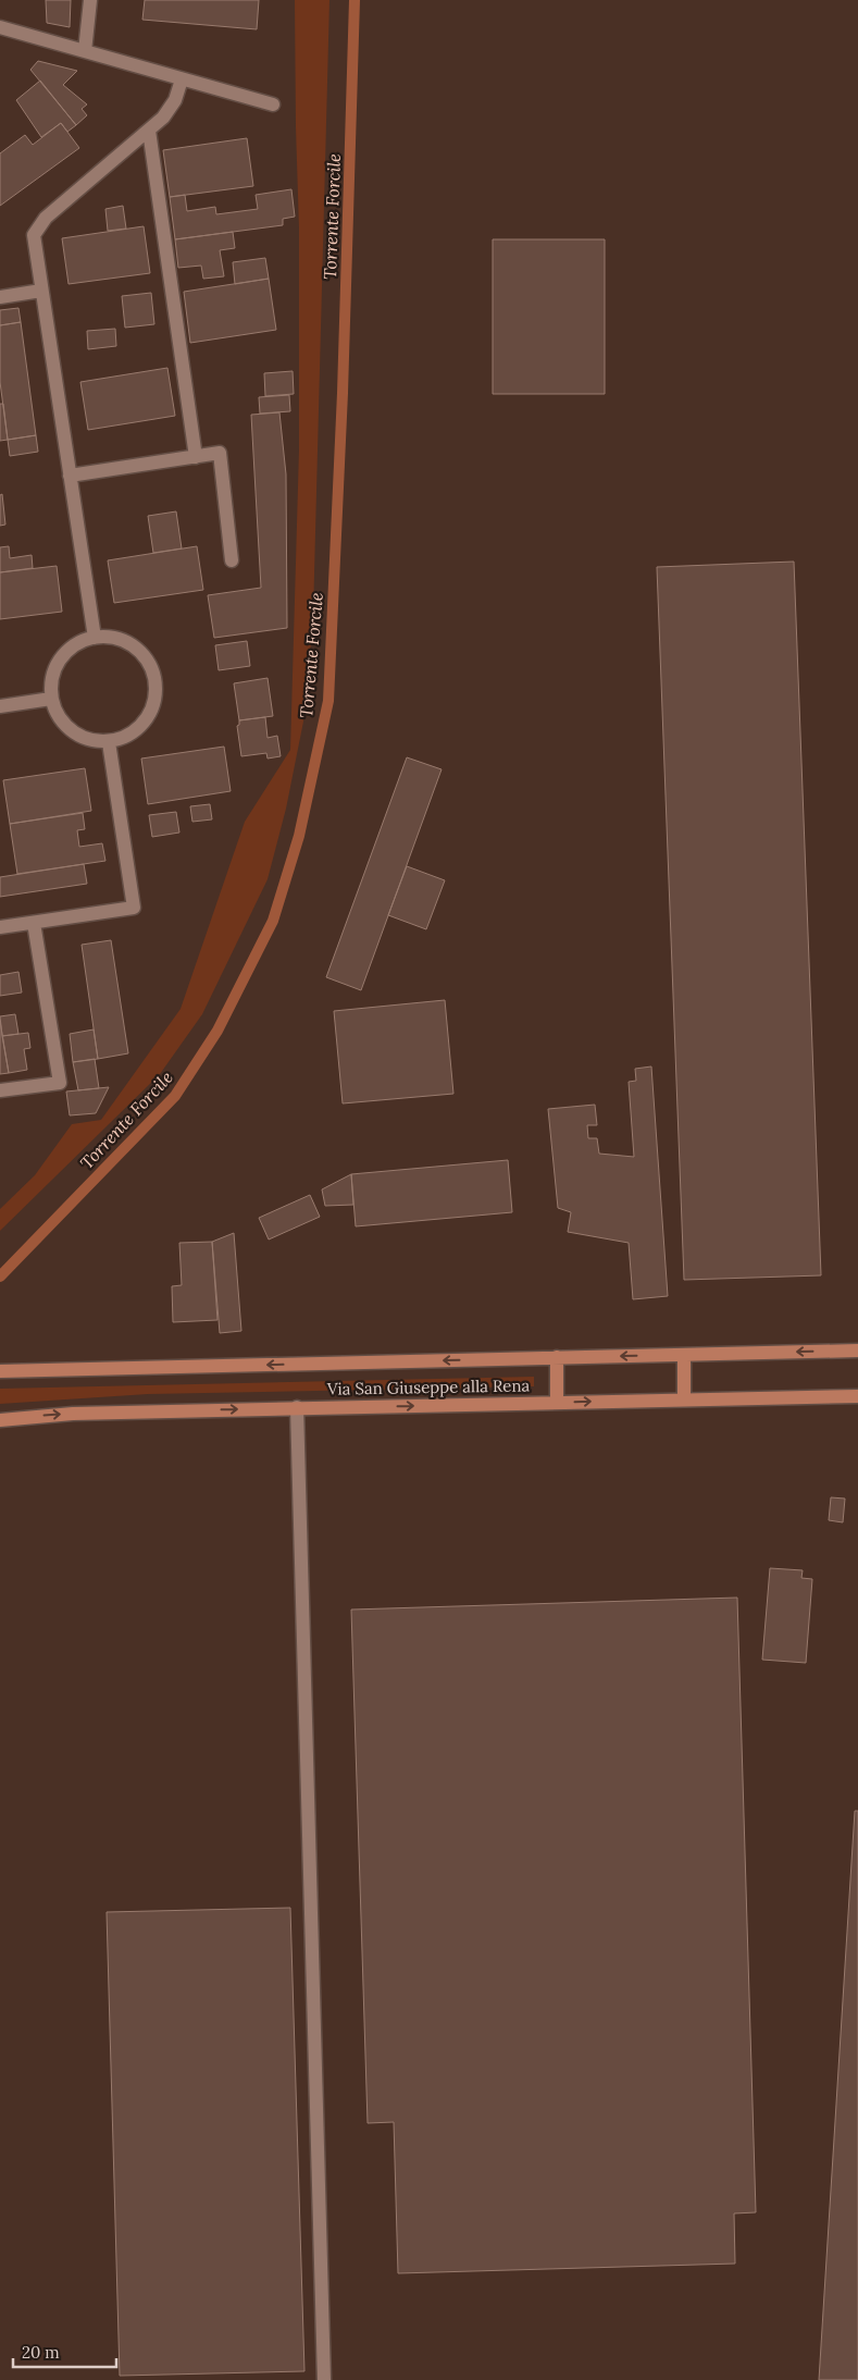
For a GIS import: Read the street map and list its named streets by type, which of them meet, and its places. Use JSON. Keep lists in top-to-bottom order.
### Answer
{
  "streets": {
    "main road": ["Via San Giuseppe alla Rena"]
  },
  "water": ["Torrente Forcile"],
  "scale_bar": "20 m"
}
